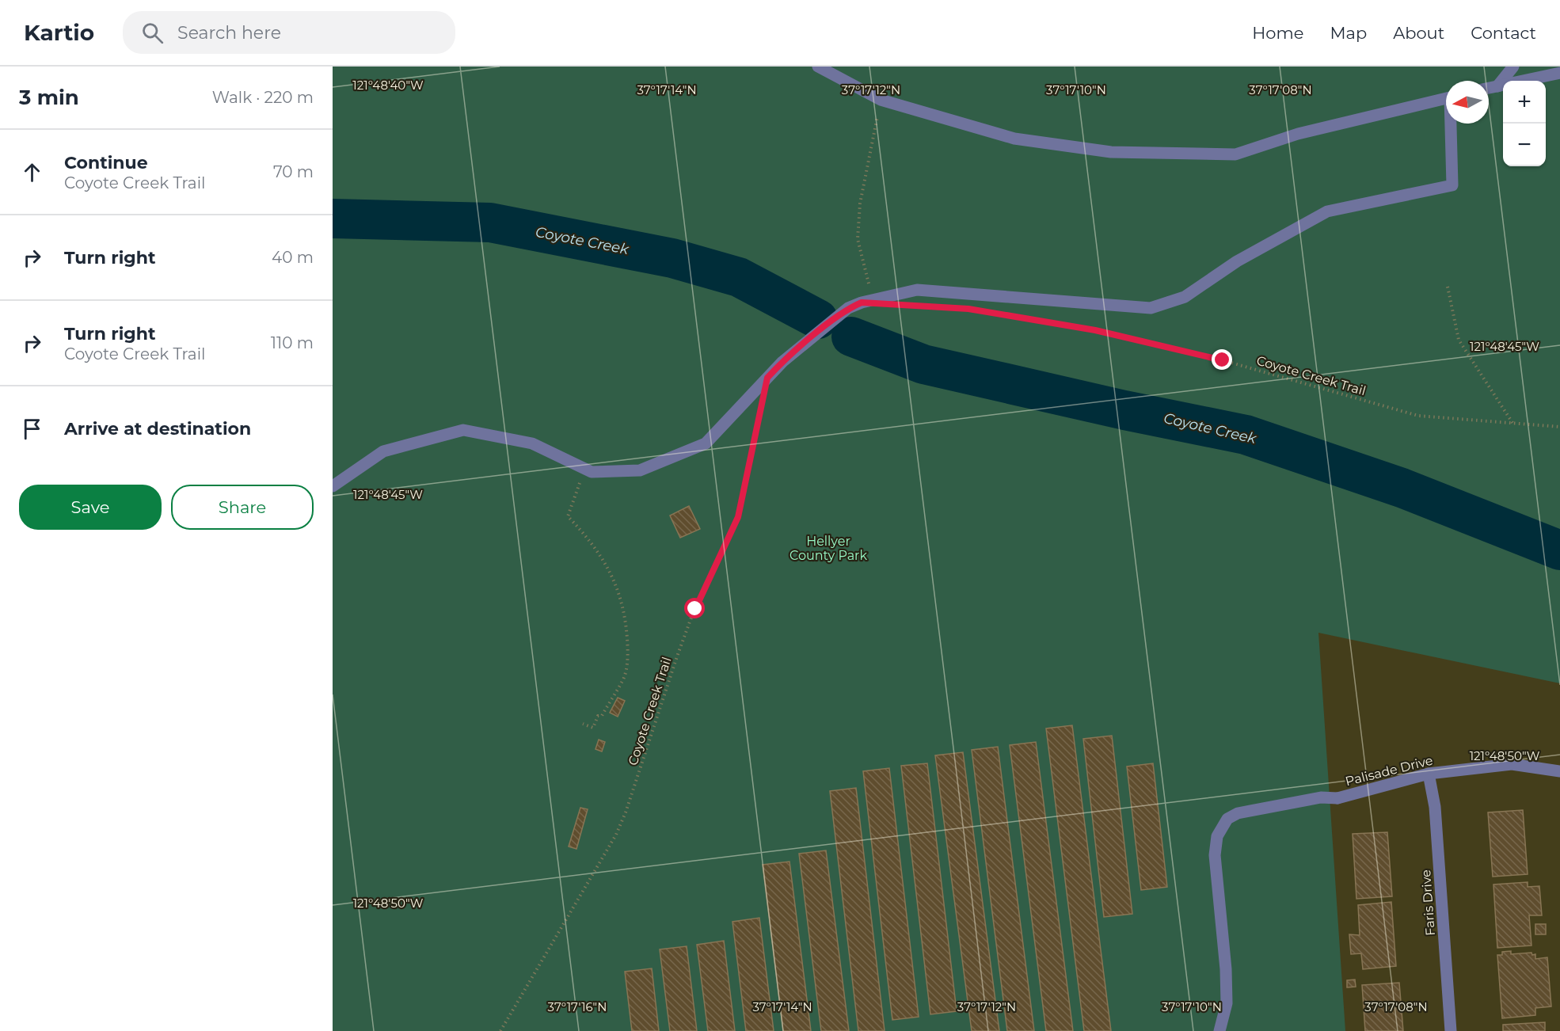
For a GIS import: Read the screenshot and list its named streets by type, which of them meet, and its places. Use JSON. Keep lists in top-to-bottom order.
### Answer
{
  "streets": {
    "street": ["Palisade Drive", "Faris Drive"],
    "path": ["Coyote Creek Trail"]
  },
  "crossings": [
    ["Palisade Drive", "Faris Drive"]
  ],
  "water": ["Coyote Creek"],
  "parks": ["Hellyer County Park"],
  "north": "left",
  "page": {
    "header": "Kartio",
    "search": "Search here",
    "nav": [
      "Home",
      "Map",
      "About",
      "Contact"
    ],
    "heading": ["3 min", "Walk · 220 m"],
    "map_buttons": ["+", "−"],
    "list": [
      ["Continue", "Coyote Creek Trail", "70 m"],
      ["Turn right", "40 m"],
      ["Turn right", "Coyote Creek Trail", "110 m"],
      "Arrive at destination"
    ],
    "buttons": ["Save", "Share"]
  },
  "coordinates": [
    "121°48'40\"W",
    "37°17'14\"N",
    "37°17'12\"N",
    "37°17'10\"N",
    "37°17'08\"N",
    "121°48'45\"W",
    "121°48'50\"W",
    "37°17'16\"N"
  ]
}
